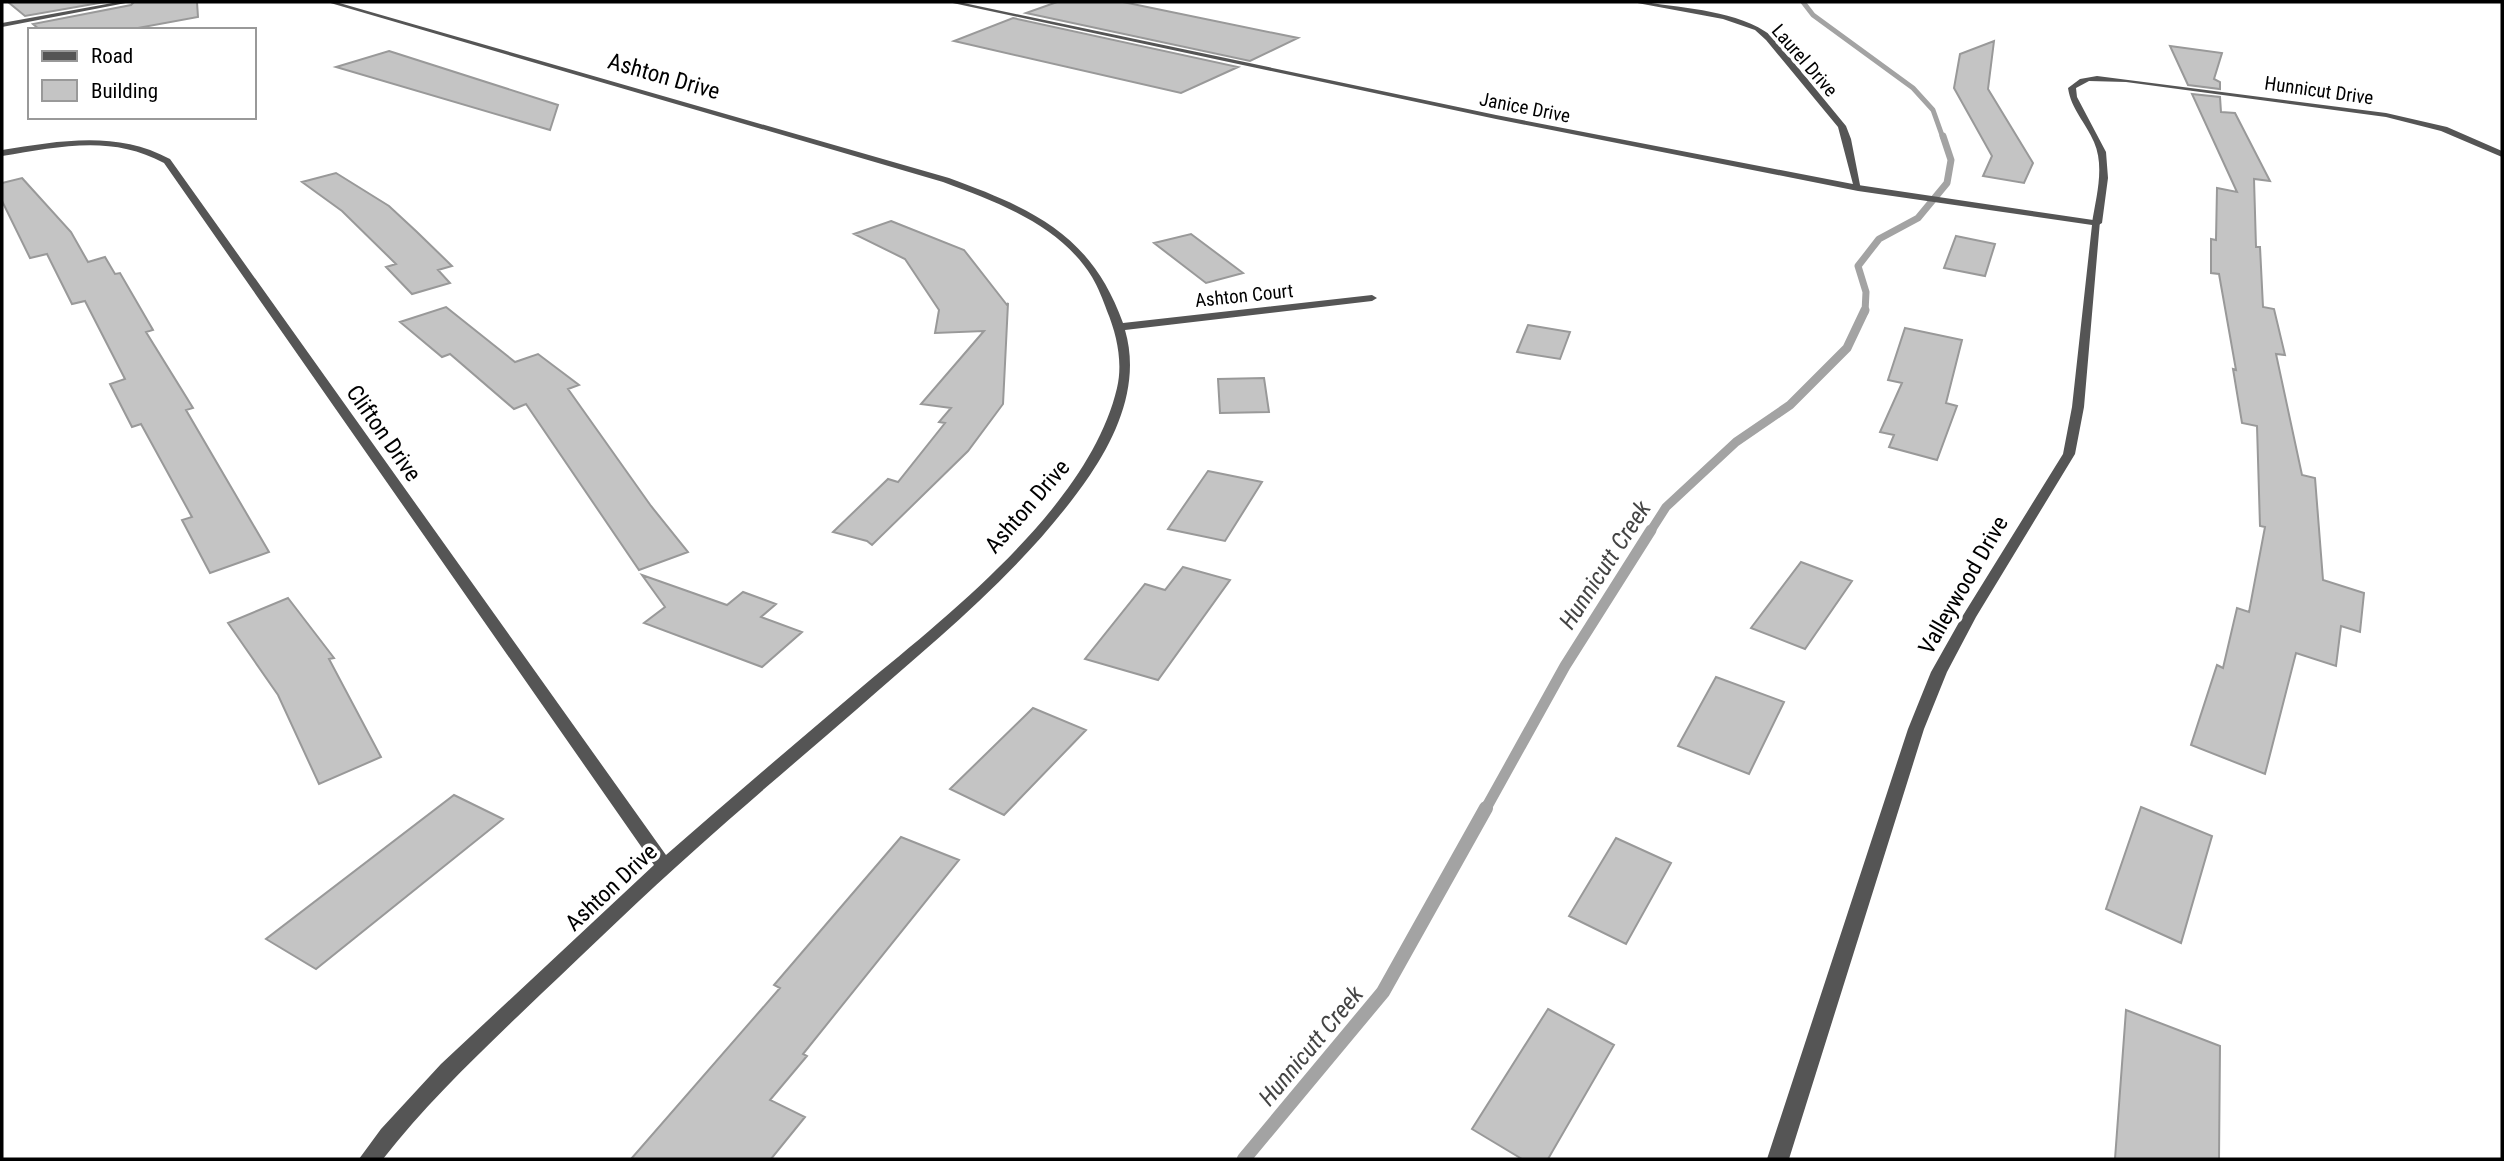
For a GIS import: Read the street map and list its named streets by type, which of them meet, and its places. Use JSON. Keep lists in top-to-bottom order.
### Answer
{
  "streets": {
    "street": [
      "Laurel Drive",
      "Ashton Drive",
      "Hunnicut Drive",
      "Janice Drive",
      "Ashton Court",
      "Clifton Drive",
      "Valleywood Drive"
    ]
  },
  "crossings": [
    ["Laurel Drive", "Janice Drive"],
    ["Ashton Drive", "Ashton Court"],
    ["Ashton Drive", "Clifton Drive"],
    ["Hunnicut Drive", "Valleywood Drive"],
    ["Janice Drive", "Valleywood Drive"]
  ],
  "water": ["Hunnicutt Creek"],
  "legend": ["Road", "Building"]
}
